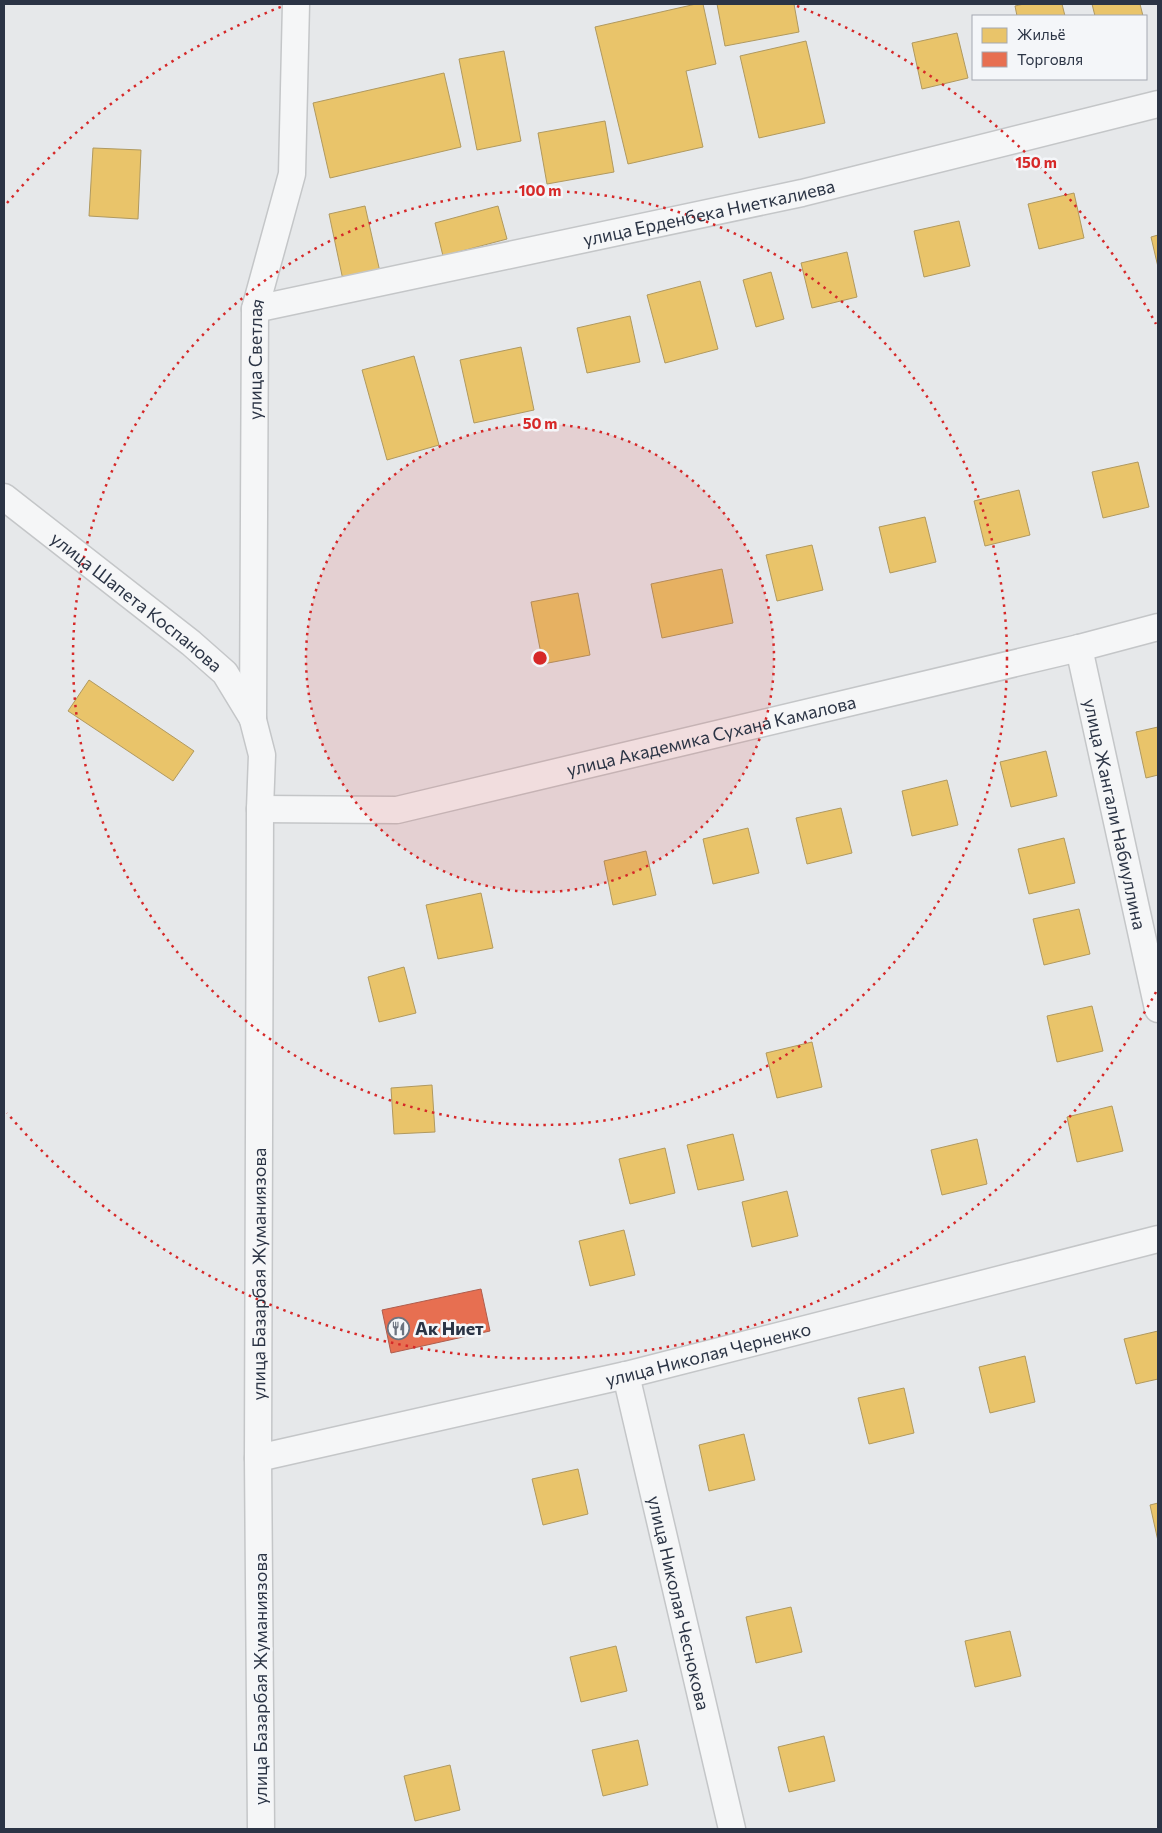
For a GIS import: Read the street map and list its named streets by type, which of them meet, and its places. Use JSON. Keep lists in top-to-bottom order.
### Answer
{
  "streets": {
    "street": [
      "улица Ерденбека Ниеткалиева",
      "улица Светлая",
      "улица Шапета Коспанова",
      "улица Академика Сухана Камалова",
      "улица Жангали Набиуллина",
      "улица Базарбая Жуманиязова",
      "улица Николая Черненко",
      "улица Николая Чеснокова"
    ]
  },
  "crossings": [
    ["улица Ерденбека Ниеткалиева", "улица Светлая"],
    ["улица Светлая", "улица Шапета Коспанова"],
    ["улица Светлая", "улица Базарбая Жуманиязова"],
    ["улица Шапета Коспанова", "улица Базарбая Жуманиязова"],
    ["улица Академика Сухана Камалова", "улица Жангали Набиуллина"],
    ["улица Академика Сухана Камалова", "улица Базарбая Жуманиязова"],
    ["улица Базарбая Жуманиязова", "улица Николая Черненко"],
    ["улица Николая Черненко", "улица Николая Чеснокова"]
  ],
  "places": {
    "restaurant": ["Ак Ниет"]
  },
  "legend": ["Жильё", "Торговля"],
  "rings": ["150 m", "100 m", "50 m"]
}
